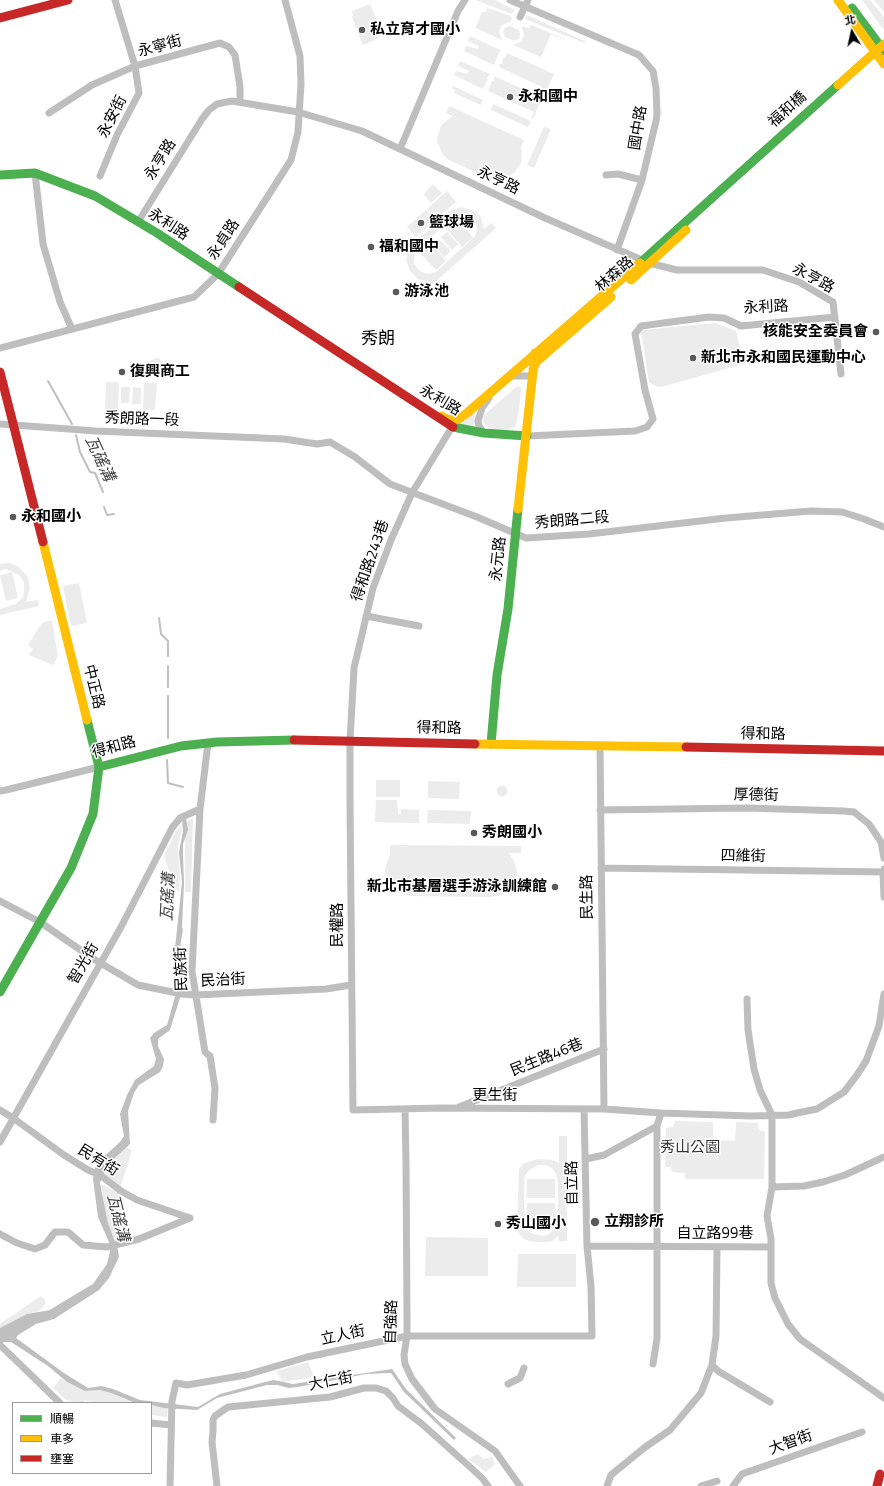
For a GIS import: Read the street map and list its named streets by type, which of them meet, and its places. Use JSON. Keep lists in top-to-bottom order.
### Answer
{
  "streets": {
    "street": [
      "永寧街",
      "福和橋",
      "永安街",
      "國中路",
      "永亨路",
      "永利路",
      "永貞路",
      "林森路",
      "秀朗路一段",
      "秀朗路二段",
      "永元路",
      "得和路243巷",
      "中正路",
      "得和路",
      "厚德街",
      "四維街",
      "民生路",
      "民權路",
      "智光街",
      "民族街",
      "民治街",
      "民生路46巷",
      "更生街",
      "民有街",
      "自立路",
      "自立路99巷",
      "自強路",
      "立人街",
      "大仁街",
      "大智街"
    ]
  },
  "crossings": [
    ["永寧街", "永安街"],
    ["永寧街", "永亨路"],
    ["福和橋", "林森路"],
    ["國中路", "永亨路"],
    ["永亨路", "永利路"],
    ["永亨路", "永貞路"],
    ["永亨路", "林森路"],
    ["永利路", "永貞路"],
    ["永利路", "林森路"],
    ["永利路", "永元路"],
    ["永利路", "得和路243巷"],
    ["林森路", "永元路"],
    ["秀朗路一段", "秀朗路二段"],
    ["秀朗路一段", "中正路"],
    ["秀朗路二段", "永元路"],
    ["秀朗路二段", "得和路243巷"],
    ["永元路", "得和路"],
    ["得和路243巷", "得和路"],
    ["得和路243巷", "民權路"],
    ["中正路", "得和路"],
    ["中正路", "民治街"],
    ["得和路", "民生路"],
    ["得和路", "民權路"],
    ["得和路", "民族街"],
    ["厚德街", "民生路"],
    ["四維街", "民生路"],
    ["民生路", "民生路46巷"],
    ["民權路", "民治街"],
    ["民權路", "更生街"],
    ["智光街", "民族街"],
    ["智光街", "民治街"],
    ["智光街", "民有街"],
    ["民族街", "民治街"],
    ["民生路46巷", "更生街"],
    ["更生街", "自立路"],
    ["更生街", "自強路"],
    ["自立路", "自立路99巷"],
    ["自立路", "立人街"],
    ["自強路", "立人街"]
  ],
  "districts": ["秀朗"],
  "water": ["瓦磘溝"],
  "parks": ["秀山公園"],
  "places": [
    "私立育才國小",
    "永和國中",
    "籃球場",
    "福和國中",
    "游泳池",
    "核能安全委員會",
    "新北市永和國民運動中心",
    "復興商工",
    "永和國小",
    "秀朗國小",
    "新北市基層選手游泳訓練館",
    "立翔診所",
    "秀山國小"
  ],
  "legend": ["順暢", "車多", "壅塞"],
  "north": "top"
}
